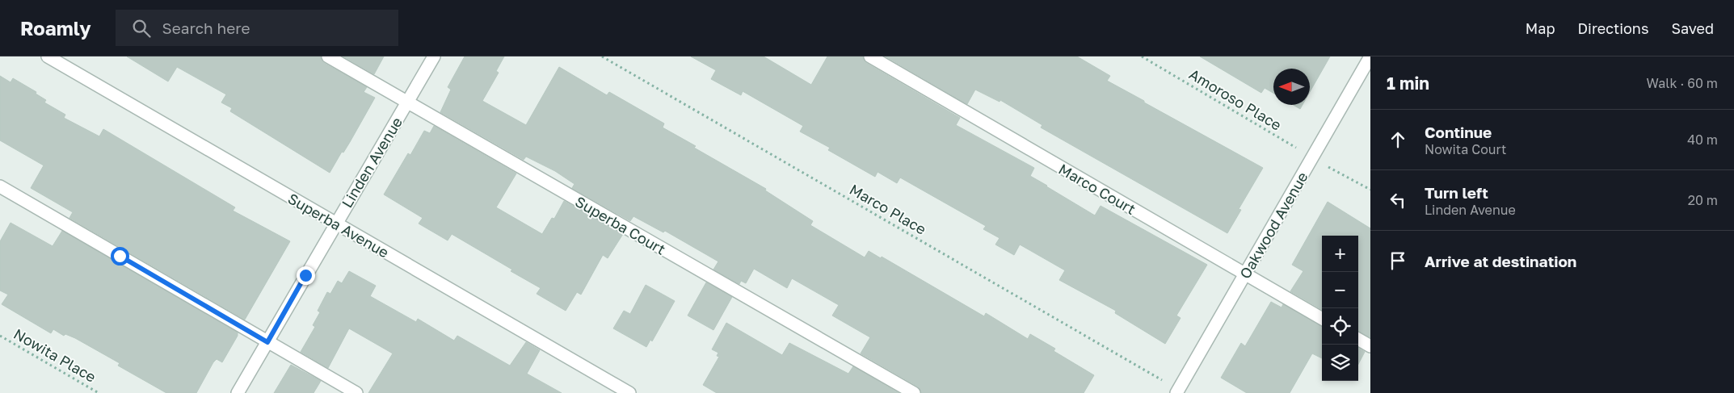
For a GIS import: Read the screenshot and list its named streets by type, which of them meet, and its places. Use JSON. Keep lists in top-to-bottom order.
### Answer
{
  "streets": {
    "street": [
      "Linden Avenue",
      "Marco Court",
      "Superba Avenue",
      "Superba Court",
      "Oakwood Avenue"
    ],
    "path": ["Amoroso Place", "Marco Place", "Nowita Place"]
  },
  "crossings": [
    ["Linden Avenue", "Superba Avenue"],
    ["Linden Avenue", "Superba Court"],
    ["Marco Court", "Oakwood Avenue"]
  ],
  "north": "left",
  "page": {
    "header": "Roamly",
    "search": "Search here",
    "nav": ["Map", "Directions", "Saved"],
    "heading": ["1 min", "Walk · 60 m"],
    "list": [
      ["Continue", "Nowita Court", "40 m"],
      ["Turn left", "Linden Avenue", "20 m"],
      "Arrive at destination"
    ],
    "map_buttons": ["+", "−"]
  }
}
